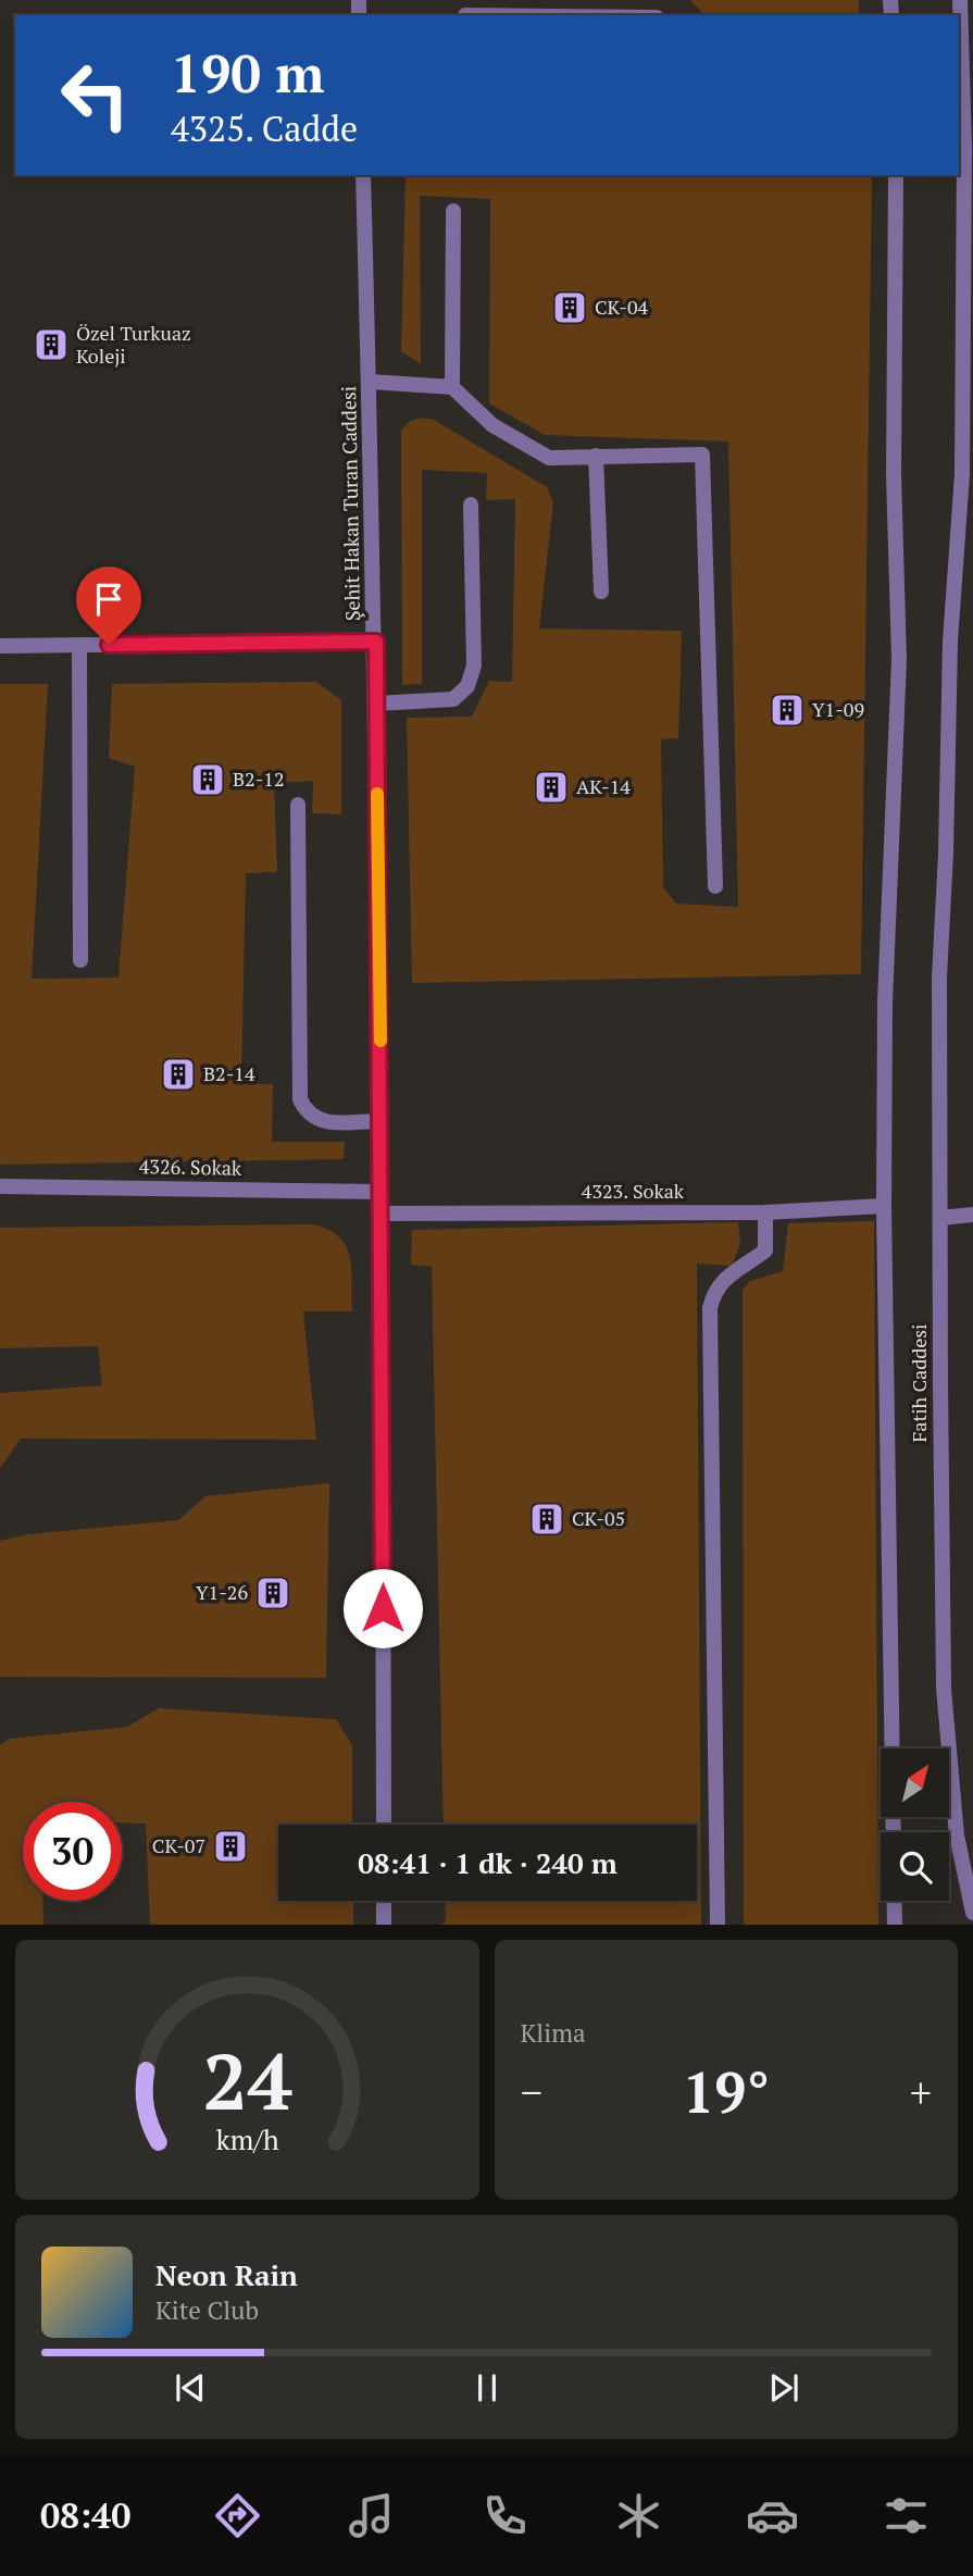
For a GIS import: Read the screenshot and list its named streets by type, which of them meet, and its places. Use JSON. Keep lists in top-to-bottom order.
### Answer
{
  "streets": {
    "street": [
      "Şehit Hakan Turan Caddesi",
      "4326. Sokak",
      "4323. Sokak",
      "Fatih Caddesi"
    ]
  },
  "crossings": [
    ["Şehit Hakan Turan Caddesi", "4326. Sokak"],
    ["Şehit Hakan Turan Caddesi", "4323. Sokak"]
  ],
  "places": {
    "building": [
      "CK-04",
      "Özel Turkuaz Koleji",
      "Y1-09",
      "B2-12",
      "AK-14",
      "B2-14",
      "CK-05",
      "Y1-26",
      "CK-07"
    ]
  },
  "north": "top right",
  "page": {
    "turn": ["190 m", "4325. Cadde"],
    "limit": "30",
    "trip": "08:41 · 1 dk · 240 m",
    "tile": "Klima",
    "heat": ["−", "19°", "+"],
    "song": ["Neon Rain", "Kite Club"],
    "tabs": "08:40",
    "gauge": ["24", "km/h"]
  }
}
